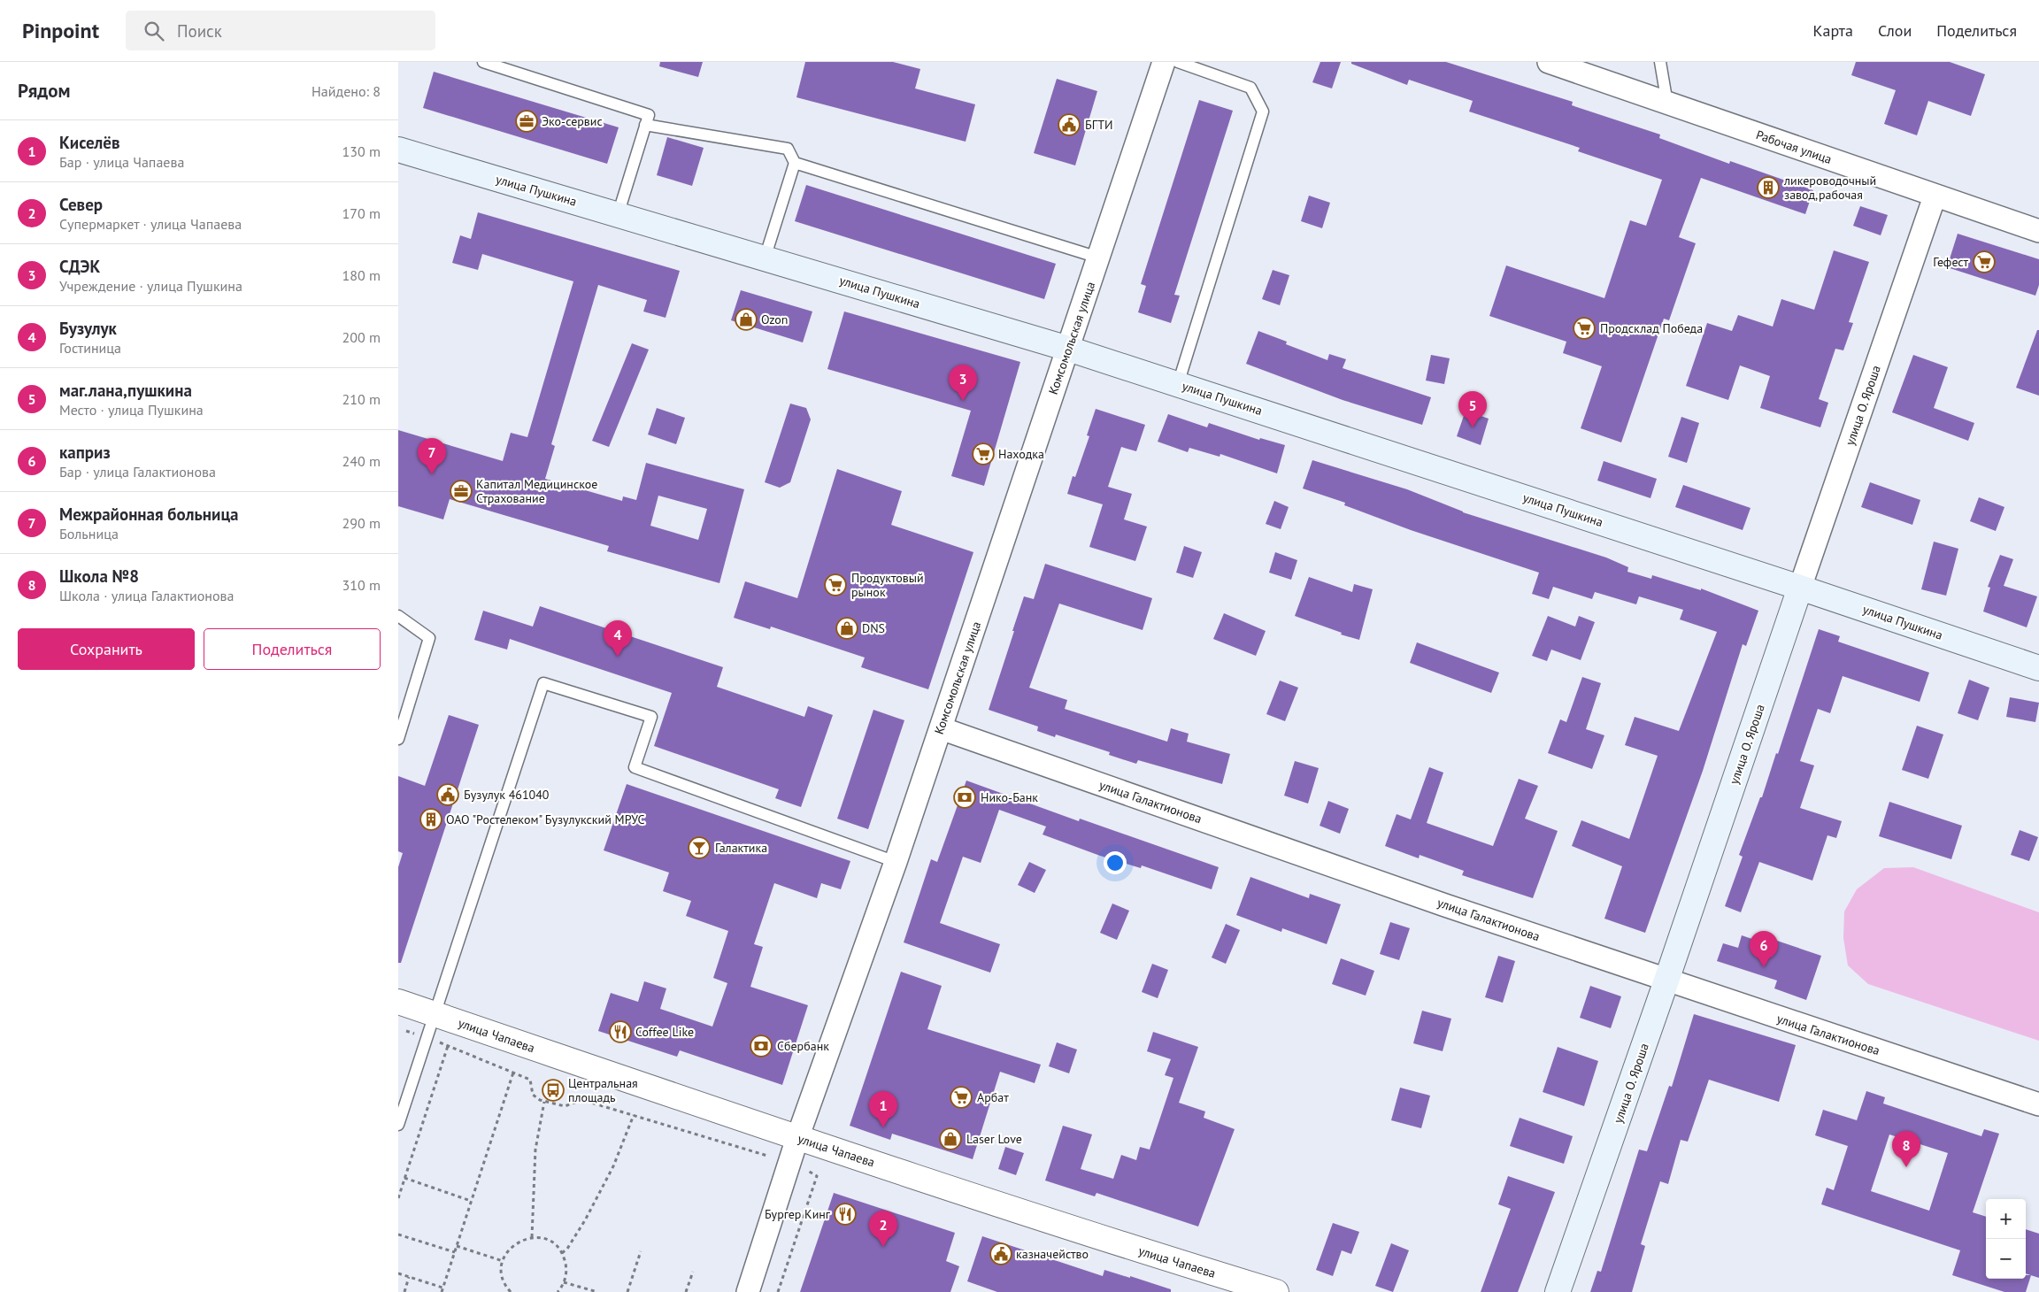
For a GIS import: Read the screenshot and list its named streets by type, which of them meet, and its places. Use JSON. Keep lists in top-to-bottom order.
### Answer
{
  "streets": {
    "main road": ["улица Пушкина", "улица О. Яроша"],
    "street": [
      "Рабочая улица",
      "Комсомольская улица",
      "улица Галактионова",
      "улица Чапаева"
    ]
  },
  "crossings": [
    ["Рабочая улица", "улица О. Яроша"],
    ["улица Пушкина", "Комсомольская улица"],
    ["улица Пушкина", "улица О. Яроша"],
    ["Комсомольская улица", "улица Галактионова"],
    ["Комсомольская улица", "улица Чапаева"],
    ["улица О. Яроша", "улица Галактионова"]
  ],
  "places": {
    "office": ["Эко-сервис", "Капитал Медицинское Страхование"],
    "public building": ["БГТИ", "Бузулук 461040", "казначейство"],
    "building": ["ликероводочный завод,рабочая", "ОАО \"Ростелеком\" Бузулукский МРУС"],
    "supermarket": [
      "Гефест",
      "Продсклад Победа",
      "Находка",
      "Продуктовый рынок",
      "Арбат"
    ],
    "shop": ["Ozon", "DNS", "Laser Love"],
    "bank": ["Нико-Банк", "Сбербанк"],
    "bar": ["Галактика"],
    "restaurant": ["Coffee Like", "Бургер Кинг"],
    "bus stop": ["Центральная площадь"]
  },
  "page": {
    "header": "Pinpoint",
    "search": "Поиск",
    "nav": ["Карта", "Слои", "Поделиться"],
    "heading": ["Рядом", "Найдено: 8"],
    "list": [
      {
        "mark": "1",
        "name": "Киселёв",
        "note": "Бар · улица Чапаева",
        "value": "130 m"
      },
      {
        "mark": "2",
        "name": "Север",
        "note": "Супермаркет · улица Чапаева",
        "value": "170 m"
      },
      {
        "mark": "3",
        "name": "СДЭК",
        "note": "Учреждение · улица Пушкина",
        "value": "180 m"
      },
      {
        "mark": "4",
        "name": "Бузулук",
        "note": "Гостиница",
        "value": "200 m"
      },
      {
        "mark": "5",
        "name": "маг.лана,пушкина",
        "note": "Место · улица Пушкина",
        "value": "210 m"
      },
      {
        "mark": "6",
        "name": "каприз",
        "note": "Бар · улица Галактионова",
        "value": "240 m"
      },
      {
        "mark": "7",
        "name": "Межрайонная больница",
        "note": "Больница",
        "value": "290 m"
      },
      {
        "mark": "8",
        "name": "Школа №8",
        "note": "Школа · улица Галактионова",
        "value": "310 m"
      }
    ],
    "pins": [
      "3",
      "5",
      "7",
      "4",
      "6",
      "1",
      "8",
      "2"
    ],
    "buttons": ["Сохранить", "Поделиться"],
    "map_buttons": ["+", "−"]
  }
}
